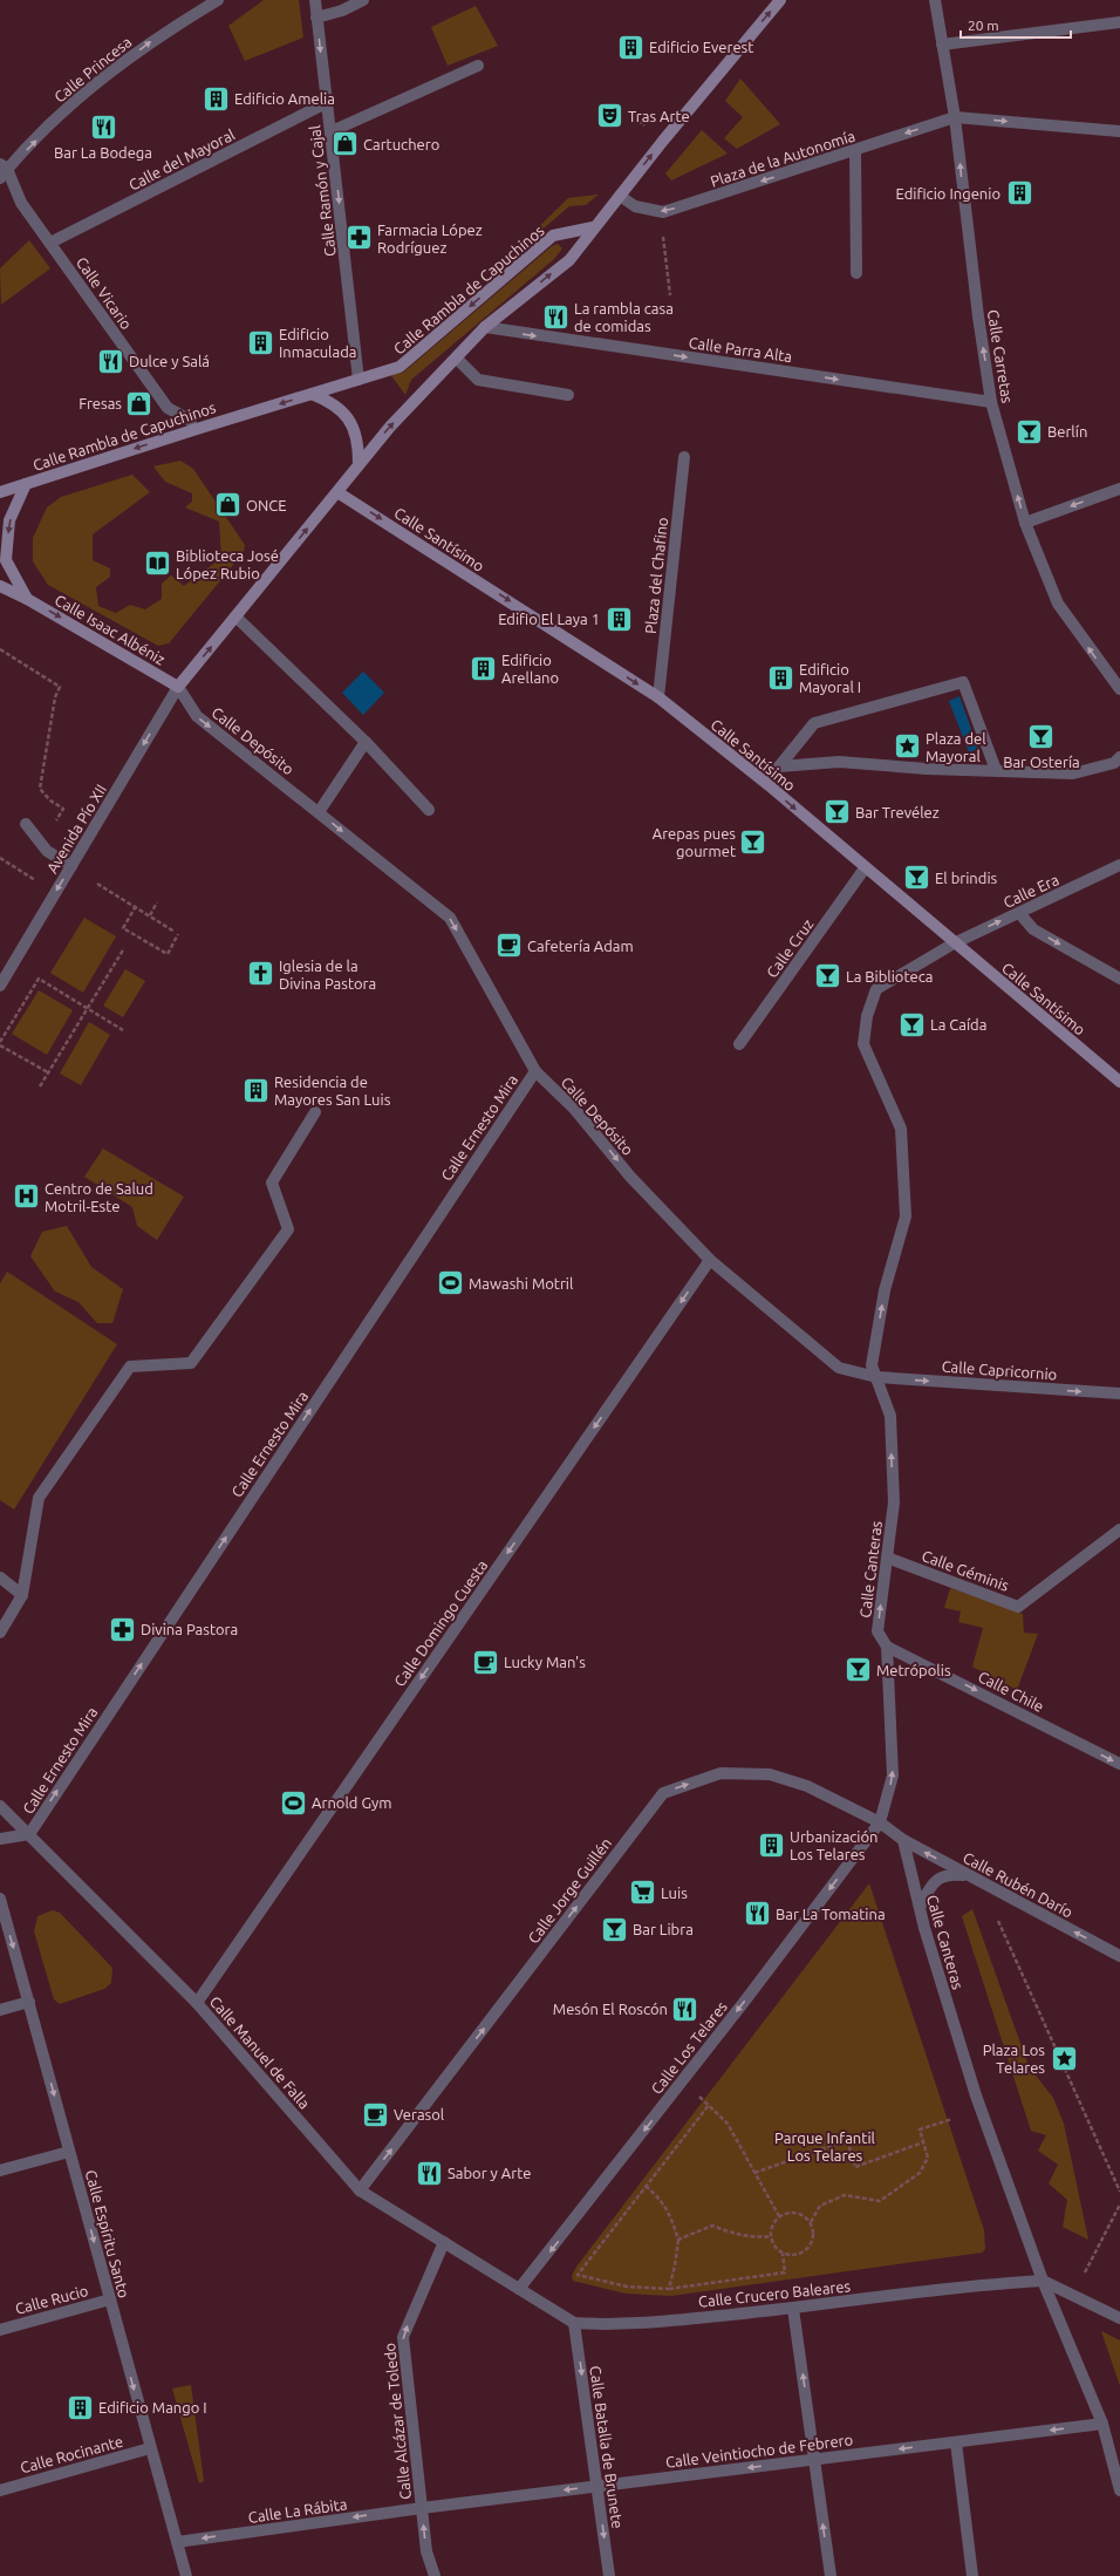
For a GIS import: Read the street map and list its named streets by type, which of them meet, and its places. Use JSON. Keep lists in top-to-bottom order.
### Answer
{
  "streets": {
    "main road": ["Calle Rambla de Capuchinos", "Calle Santísimo", "Calle Isaac Albéniz"],
    "street": [
      "Calle Princesa",
      "Plaza de la Autonomía",
      "Calle del Mayoral",
      "Calle Ramón y Cajal",
      "Calle Vicario",
      "Calle Parra Alta",
      "Calle Carretas",
      "Plaza del Chafino",
      "Calle Depósito",
      "Avenida Pío XII",
      "Calle Era",
      "Calle Cruz",
      "Calle Ernesto Mira",
      "Calle Capricornio",
      "Calle Canteras",
      "Calle Géminis",
      "Calle Domingo Cuesta",
      "Calle Chile",
      "Calle Rubén Darío",
      "Calle Jorge Guillén",
      "Calle Los Telares",
      "Calle Manuel de Falla",
      "Calle Espíritu Santo",
      "Calle Crucero Baleares",
      "Calle Rucio",
      "Calle Alcázar de Toledo",
      "Calle Batalla de Brunete",
      "Calle Veintiocho de Febrero",
      "Calle Rocinante",
      "Calle La Rábita"
    ]
  },
  "crossings": [
    ["Calle Princesa", "Calle Vicario"],
    ["Plaza de la Autonomía", "Calle Carretas"],
    ["Calle del Mayoral", "Calle Ramón y Cajal"],
    ["Calle del Mayoral", "Calle Vicario"],
    ["Calle Ramón y Cajal", "Calle Rambla de Capuchinos"],
    ["Calle Parra Alta", "Calle Carretas"],
    ["Calle Santísimo", "Plaza del Chafino"],
    ["Calle Santísimo", "Calle Era"],
    ["Calle Santísimo", "Calle Cruz"],
    ["Calle Santísimo", "Calle Canteras"],
    ["Calle Isaac Albéniz", "Calle Depósito"],
    ["Calle Isaac Albéniz", "Avenida Pío XII"],
    ["Calle Depósito", "Avenida Pío XII"],
    ["Calle Depósito", "Calle Ernesto Mira"],
    ["Calle Depósito", "Calle Capricornio"],
    ["Calle Depósito", "Calle Canteras"],
    ["Calle Depósito", "Calle Domingo Cuesta"],
    ["Calle Era", "Calle Canteras"],
    ["Calle Ernesto Mira", "Calle Manuel de Falla"],
    ["Calle Capricornio", "Calle Canteras"],
    ["Calle Canteras", "Calle Géminis"],
    ["Calle Canteras", "Calle Chile"],
    ["Calle Canteras", "Calle Rubén Darío"],
    ["Calle Canteras", "Calle Jorge Guillén"],
    ["Calle Canteras", "Calle Los Telares"],
    ["Calle Canteras", "Calle Crucero Baleares"],
    ["Calle Canteras", "Calle Veintiocho de Febrero"],
    ["Calle Domingo Cuesta", "Calle Manuel de Falla"],
    ["Calle Jorge Guillén", "Calle Los Telares"],
    ["Calle Jorge Guillén", "Calle Manuel de Falla"],
    ["Calle Los Telares", "Calle Manuel de Falla"],
    ["Calle Los Telares", "Calle Crucero Baleares"],
    ["Calle Manuel de Falla", "Calle Crucero Baleares"],
    ["Calle Manuel de Falla", "Calle Alcázar de Toledo"],
    ["Calle Espíritu Santo", "Calle Rucio"],
    ["Calle Espíritu Santo", "Calle Rocinante"],
    ["Calle Espíritu Santo", "Calle La Rábita"],
    ["Calle Crucero Baleares", "Calle Batalla de Brunete"],
    ["Calle Alcázar de Toledo", "Calle Veintiocho de Febrero"],
    ["Calle Alcázar de Toledo", "Calle La Rábita"],
    ["Calle Batalla de Brunete", "Calle Veintiocho de Febrero"],
    ["Calle Veintiocho de Febrero", "Calle La Rábita"]
  ],
  "one_way": [
    "Calle Princesa",
    "Plaza de la Autonomía",
    "Calle Ramón y Cajal",
    "Calle Parra Alta",
    "Calle Carretas",
    "Calle Santísimo",
    "Calle Isaac Albéniz",
    "Avenida Pío XII",
    "Calle Era",
    "Calle Ernesto Mira",
    "Calle Capricornio",
    "Calle Canteras",
    "Calle Domingo Cuesta",
    "Calle Chile",
    "Calle Rubén Darío",
    "Calle Jorge Guillén",
    "Calle Los Telares",
    "Calle Espíritu Santo",
    "Calle Alcázar de Toledo",
    "Calle Batalla de Brunete",
    "Calle Veintiocho de Febrero",
    "Calle La Rábita"
  ],
  "parks": ["Parque Infantil Los Telares"],
  "places": {
    "building": [
      "Edificio Everest",
      "Edificio Amelia",
      "Edificio Ingenio",
      "Edificio Inmaculada",
      "Edifio El Laya 1",
      "Edificio Arellano",
      "Edificio Mayoral I",
      "Residencia de Mayores San Luis",
      "Urbanización Los Telares",
      "Edificio Mango I"
    ],
    "theatre": ["Tras Arte"],
    "restaurant": [
      "Bar La Bodega",
      "La rambla casa de comidas",
      "Dulce y Salá",
      "Bar La Tomatina",
      "Mesón El Roscón",
      "Sabor y Arte"
    ],
    "shop": ["Cartuchero", "Fresas", "ONCE"],
    "pharmacy": ["Farmacia López Rodríguez", "Divina Pastora"],
    "bar": [
      "Berlín",
      "Bar Ostería",
      "Bar Trevélez",
      "Arepas pues gourmet",
      "El brindis",
      "La Biblioteca",
      "La Caída",
      "Metrópolis",
      "Bar Libra"
    ],
    "library": ["Biblioteca José López Rubio"],
    "place": ["Plaza del Mayoral", "Plaza Los Telares"],
    "cafe": ["Cafetería Adam", "Lucky Man's", "Verasol"],
    "church": ["Iglesia de la Divina Pastora"],
    "hospital": ["Centro de Salud Motril-Este"],
    "sports": ["Mawashi Motril", "Arnold Gym"],
    "supermarket": ["Luis"]
  },
  "scale_bar": "20 m"
}
